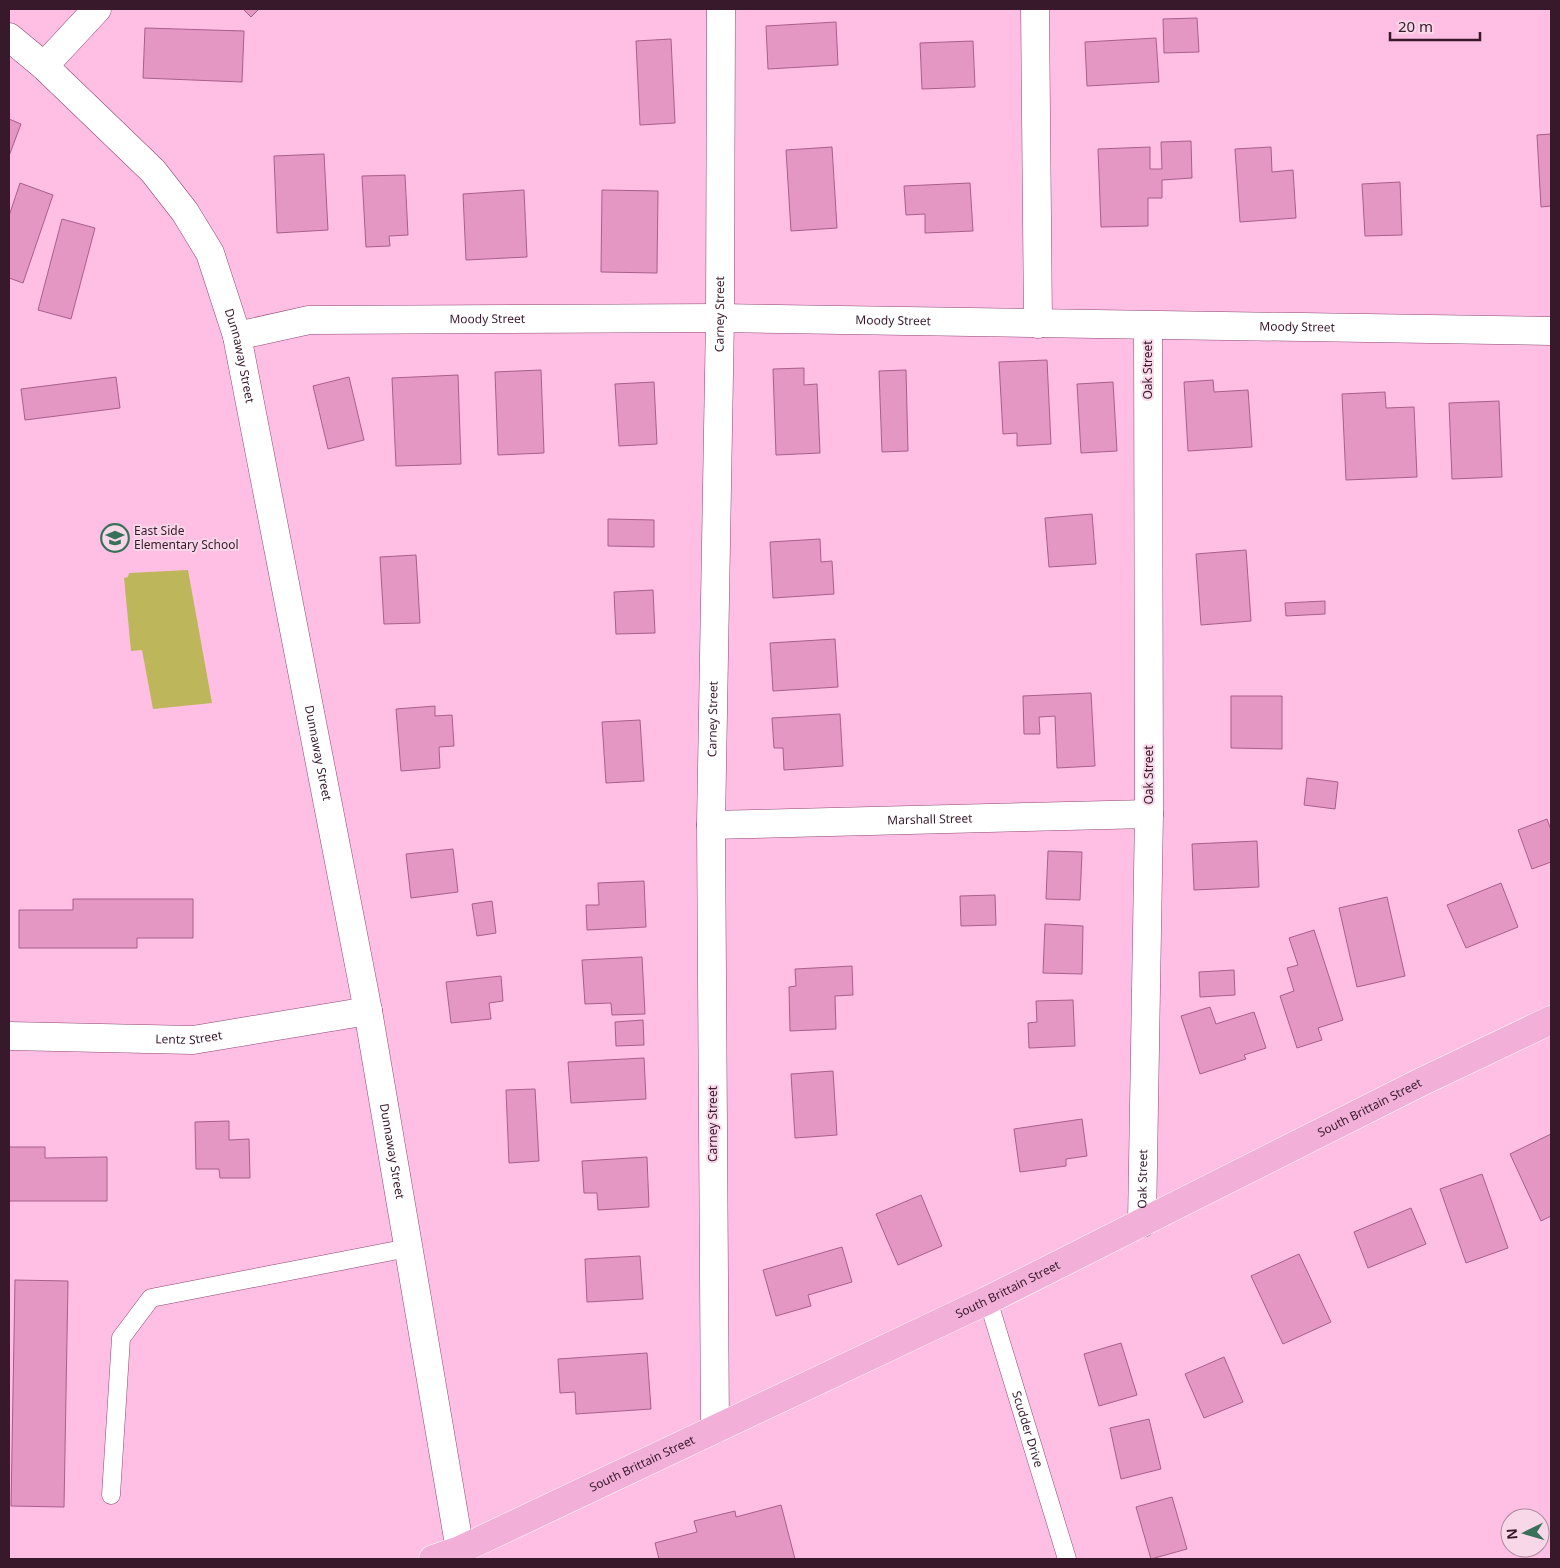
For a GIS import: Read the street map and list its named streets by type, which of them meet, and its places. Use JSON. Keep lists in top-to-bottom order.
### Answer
{
  "streets": {
    "main road": ["South Brittain Street"],
    "street": [
      "Carney Street",
      "Moody Street",
      "Dunnaway Street",
      "Oak Street",
      "Marshall Street",
      "Lentz Street"
    ],
    "lane": ["Scudder Drive"]
  },
  "crossings": [
    ["Carney Street", "Moody Street"],
    ["Carney Street", "Marshall Street"],
    ["Carney Street", "South Brittain Street"],
    ["Moody Street", "Dunnaway Street"],
    ["Moody Street", "Oak Street"],
    ["Dunnaway Street", "Lentz Street"],
    ["Dunnaway Street", "South Brittain Street"],
    ["Oak Street", "Marshall Street"],
    ["Oak Street", "South Brittain Street"],
    ["South Brittain Street", "Scudder Drive"]
  ],
  "places": {
    "school or university": ["East Side Elementary School"]
  },
  "scale_bar": "20 m",
  "north": "left"
}
